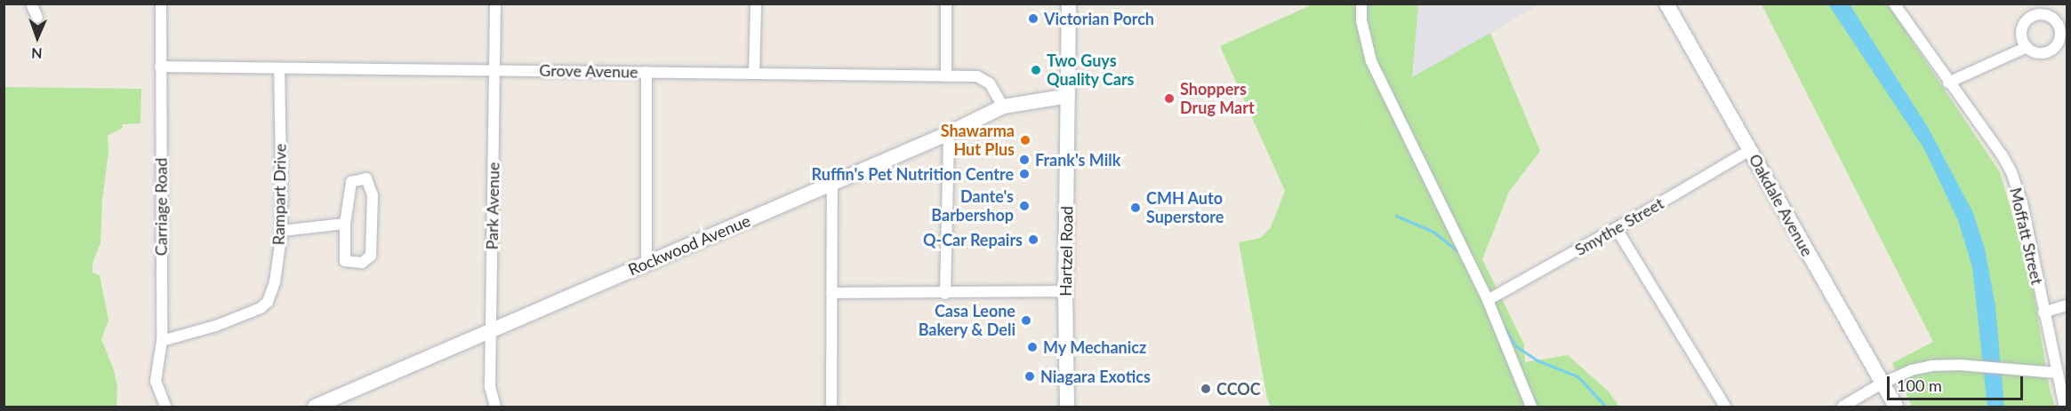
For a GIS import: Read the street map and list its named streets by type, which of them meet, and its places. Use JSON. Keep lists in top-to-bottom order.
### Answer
{
  "streets": {
    "street": [
      "Grove Avenue",
      "Rampart Drive",
      "Oakdale Avenue",
      "Park Avenue",
      "Carriage Road",
      "Smythe Street",
      "Moffatt Street",
      "Rockwood Avenue",
      "Hartzel Road"
    ]
  },
  "crossings": [
    ["Grove Avenue", "Rampart Drive"],
    ["Grove Avenue", "Park Avenue"],
    ["Grove Avenue", "Carriage Road"],
    ["Grove Avenue", "Rockwood Avenue"],
    ["Rampart Drive", "Carriage Road"],
    ["Oakdale Avenue", "Smythe Street"],
    ["Park Avenue", "Rockwood Avenue"],
    ["Rockwood Avenue", "Hartzel Road"]
  ],
  "places": [
    "Victorian Porch",
    "Two Guys Quality Cars",
    "Shoppers Drug Mart",
    "Shawarma Hut Plus",
    "Frank's Milk",
    "Ruffin's Pet Nutrition Centre",
    "Dante's Barbershop",
    "CMH Auto Superstore",
    "Q-Car Repairs",
    "Casa Leone Bakery & Deli",
    "My Mechanicz",
    "Niagara Exotics",
    "CCOC"
  ],
  "scale_bar": "100 m",
  "north": "bottom"
}
